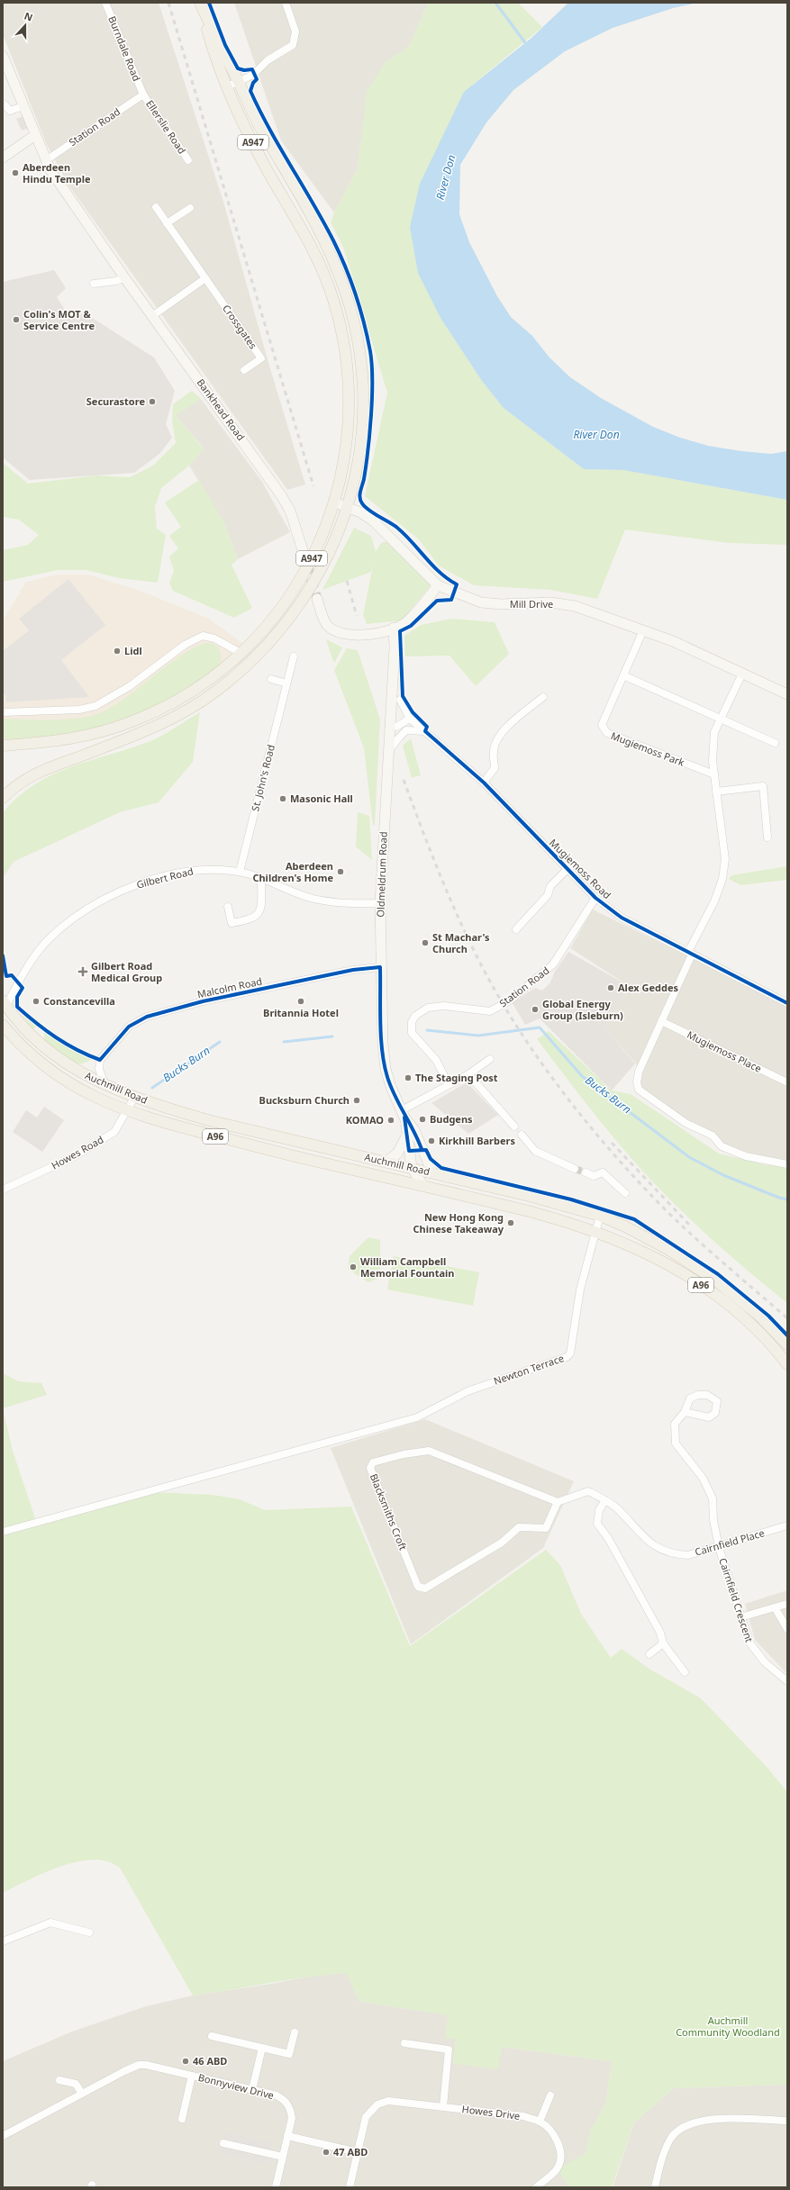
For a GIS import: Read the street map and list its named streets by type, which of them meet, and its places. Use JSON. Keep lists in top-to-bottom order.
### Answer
{
  "streets": {
    "main road": ["A947", "Auchmill Road", "A96"],
    "street": [
      "Burndale Road",
      "Station Road",
      "Ellerslie Road",
      "Crossgates",
      "Bankhead Road",
      "Mill Drive",
      "Mugiemoss Park",
      "St. John's Road",
      "Mugiemoss Road",
      "Oldmeldrum Road",
      "Gilbert Road",
      "Malcolm Road",
      "Mugiemoss Place",
      "Howes Road",
      "Newton Terrace",
      "Blacksmiths Croft",
      "Cairnfield Place",
      "Cairnfield Crescent",
      "Bonnyview Drive",
      "Howes Drive"
    ]
  },
  "crossings": [
    ["Burndale Road", "Station Road"],
    ["Burndale Road", "Ellerslie Road"],
    ["Station Road", "Ellerslie Road"],
    ["Station Road", "Bankhead Road"],
    ["Station Road", "Mugiemoss Road"],
    ["A947", "Mill Drive"],
    ["Mill Drive", "Mugiemoss Park"],
    ["St. John's Road", "Gilbert Road"],
    ["Oldmeldrum Road", "Gilbert Road"],
    ["Oldmeldrum Road", "Malcolm Road"],
    ["Oldmeldrum Road", "Auchmill Road"],
    ["Gilbert Road", "Auchmill Road"],
    ["Malcolm Road", "Auchmill Road"],
    ["Auchmill Road", "Howes Road"],
    ["Auchmill Road", "Newton Terrace"],
    ["Blacksmiths Croft", "Cairnfield Place"],
    ["Cairnfield Place", "Cairnfield Crescent"]
  ],
  "water": ["River Don", "Bucks Burn"],
  "parks": ["Auchmill Community Woodland"],
  "places": {
    "other": [
      "Aberdeen Hindu Temple",
      "Colin's MOT & Service Centre",
      "Securastore",
      "Lidl",
      "Masonic Hall",
      "Aberdeen Children's Home",
      "St Machar's Church",
      "Alex Geddes",
      "Constancevilla",
      "Britannia Hotel",
      "Global Energy Group (Isleburn)",
      "The Staging Post",
      "Bucksburn Church",
      "Budgens",
      "KOMAO",
      "Kirkhill Barbers",
      "New Hong Kong Chinese Takeaway",
      "William Campbell Memorial Fountain",
      "46 ABD",
      "47 ABD"
    ],
    "health": ["Gilbert Road Medical Group"]
  },
  "north": "top"
}
